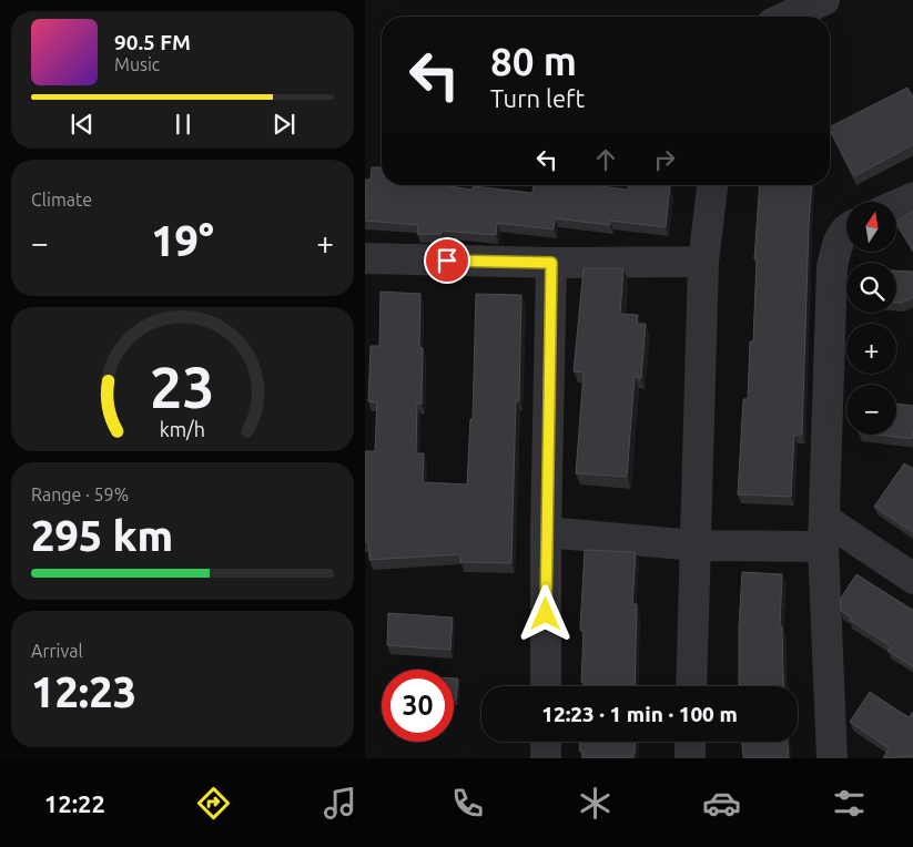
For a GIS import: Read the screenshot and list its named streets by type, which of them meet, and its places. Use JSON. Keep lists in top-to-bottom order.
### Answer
{
  "north": "top",
  "page": {
    "turn": ["80 m", "Turn left"],
    "song": ["90.5 FM", "Music"],
    "tile": [
      "Climate",
      ["Range · 59%", "295 km"],
      ["Arrival", "12:23"]
    ],
    "map_buttons": ["+", "−"],
    "heat": ["−", "19°", "+"],
    "limit": "30",
    "trip": "12:23 · 1 min · 100 m",
    "tabs": "12:22",
    "gauge": ["23", "km/h"]
  }
}
